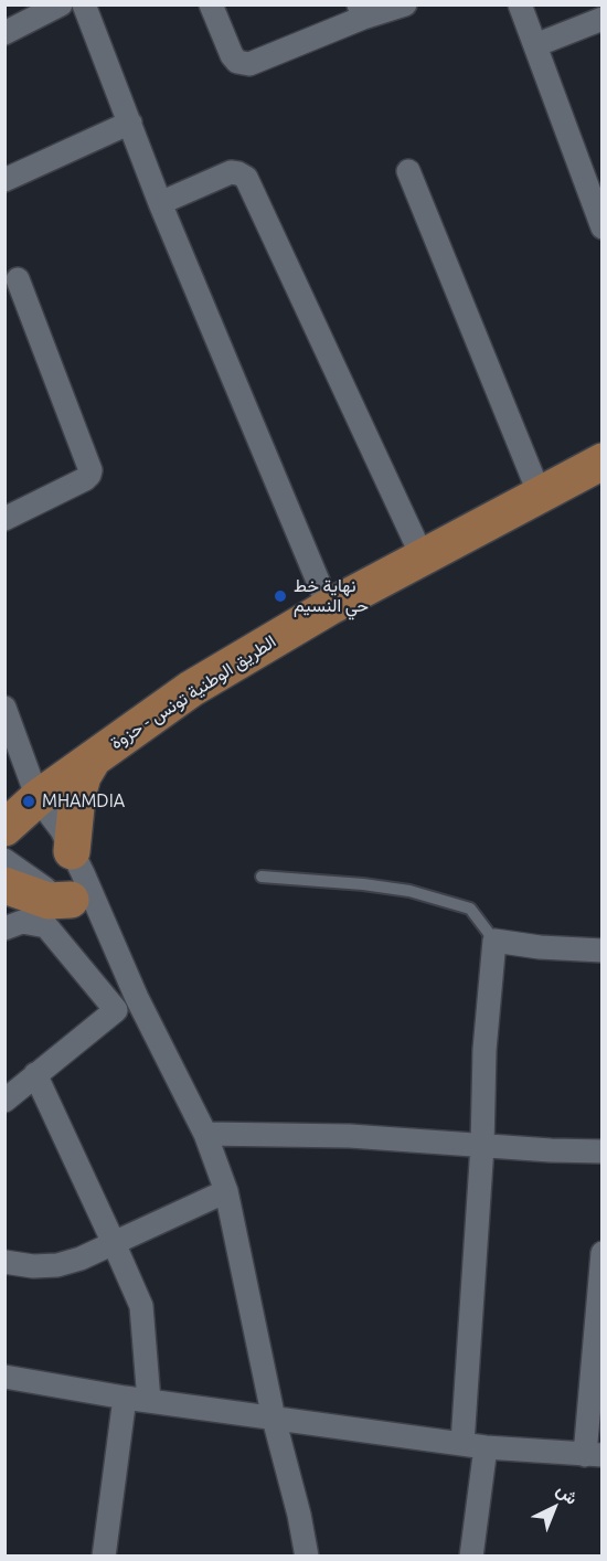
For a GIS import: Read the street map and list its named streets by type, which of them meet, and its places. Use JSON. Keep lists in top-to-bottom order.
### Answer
{
  "streets": {
    "main road": ["الطريق الوطنية تونس - حزوة"]
  },
  "places": ["نهاية خط حي النسيم", "MHAMDIA"],
  "north": "top right"
}
